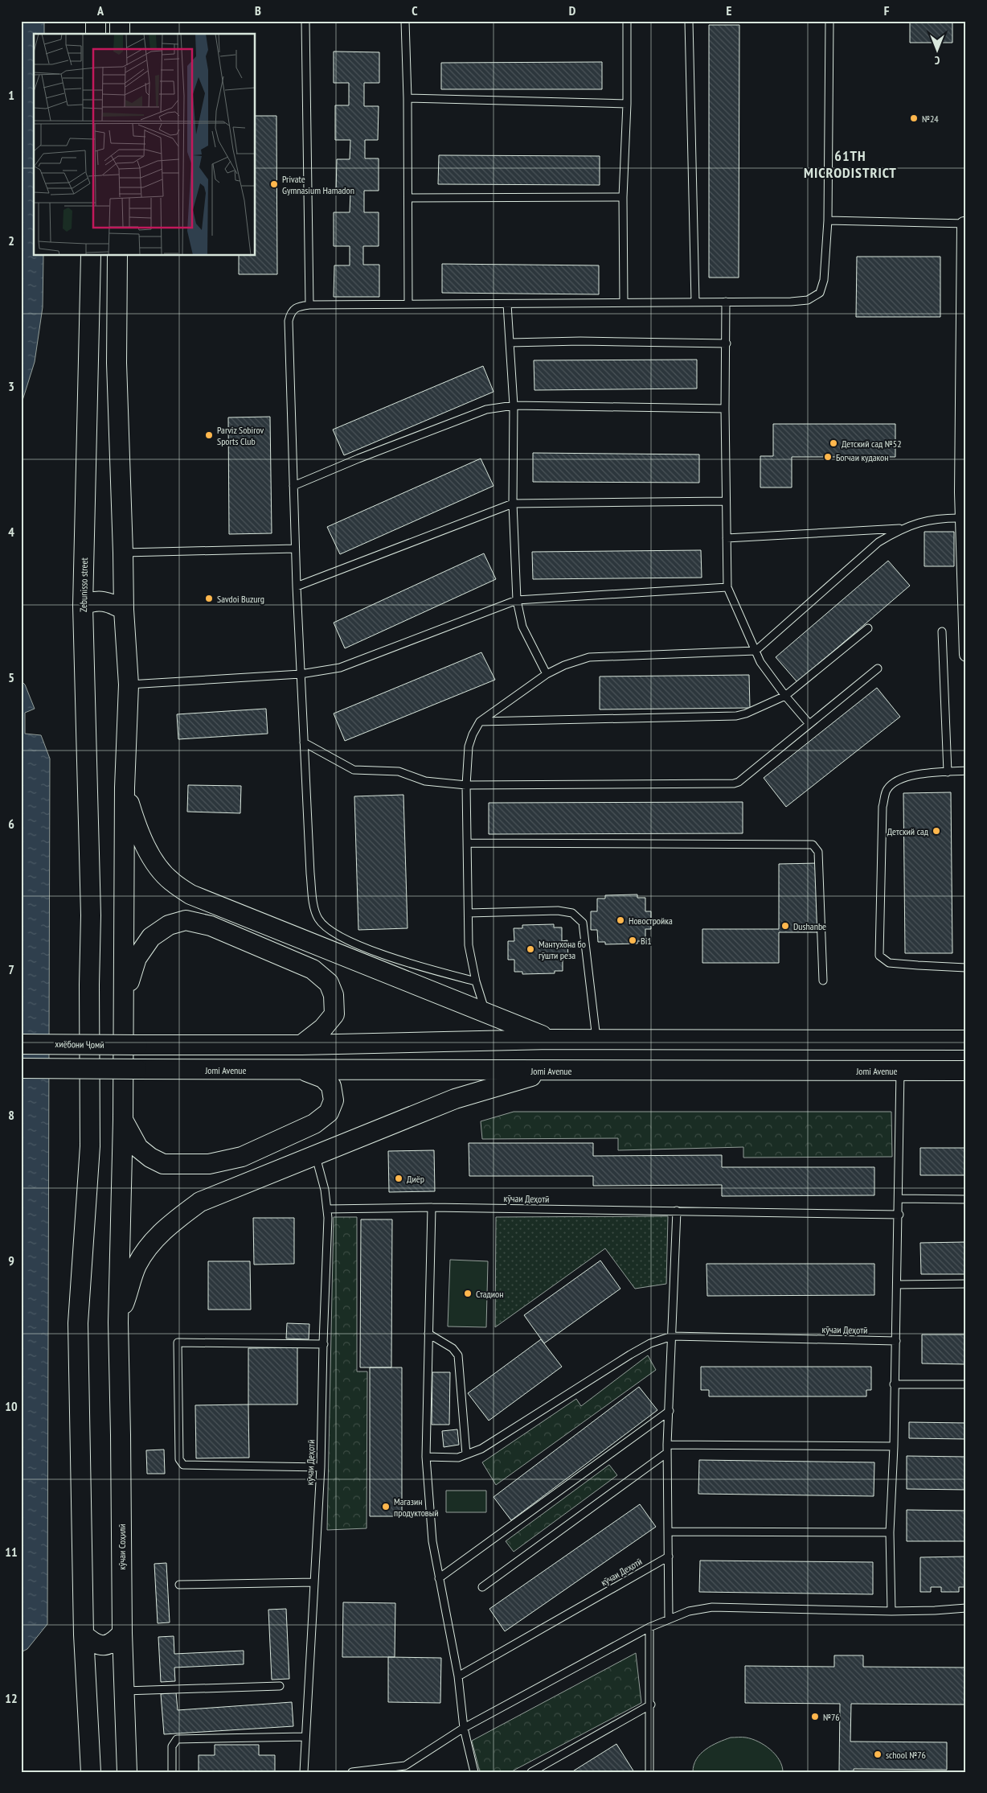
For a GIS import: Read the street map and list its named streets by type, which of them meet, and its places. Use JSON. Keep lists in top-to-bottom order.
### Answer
{
  "streets": {
    "main road": [
      "Zebunisso street",
      "хиёбони Ҷомӣ",
      "Jomi Avenue",
      "кӯчаи Соҳилӣ"
    ],
    "lane": ["кӯчаи Деҳотӣ"]
  },
  "districts": ["61TH MICRODISTRICT"],
  "places": [
    "№24",
    "Private Gymnasium Hamadon",
    "Parviz Sobirov Sports Club",
    "Детский сад №52",
    "Богчаи кудакон",
    "Savdoi Buzurg",
    "Детский сад",
    "Новостройка",
    "Dushanbe",
    "Bi1",
    "Мантухона бо гӯшти реза",
    "Диёр",
    "Стадион",
    "Магазин продуктовый",
    "№76",
    "school №76"
  ],
  "north": "bottom",
  "grid": {
    "columns": [
      "A",
      "B",
      "C",
      "D",
      "E",
      "F"
    ],
    "rows": [
      "1",
      "2",
      "3",
      "4",
      "5",
      "6",
      "7",
      "8",
      "9",
      "10",
      "11",
      "12"
    ]
  }
}
